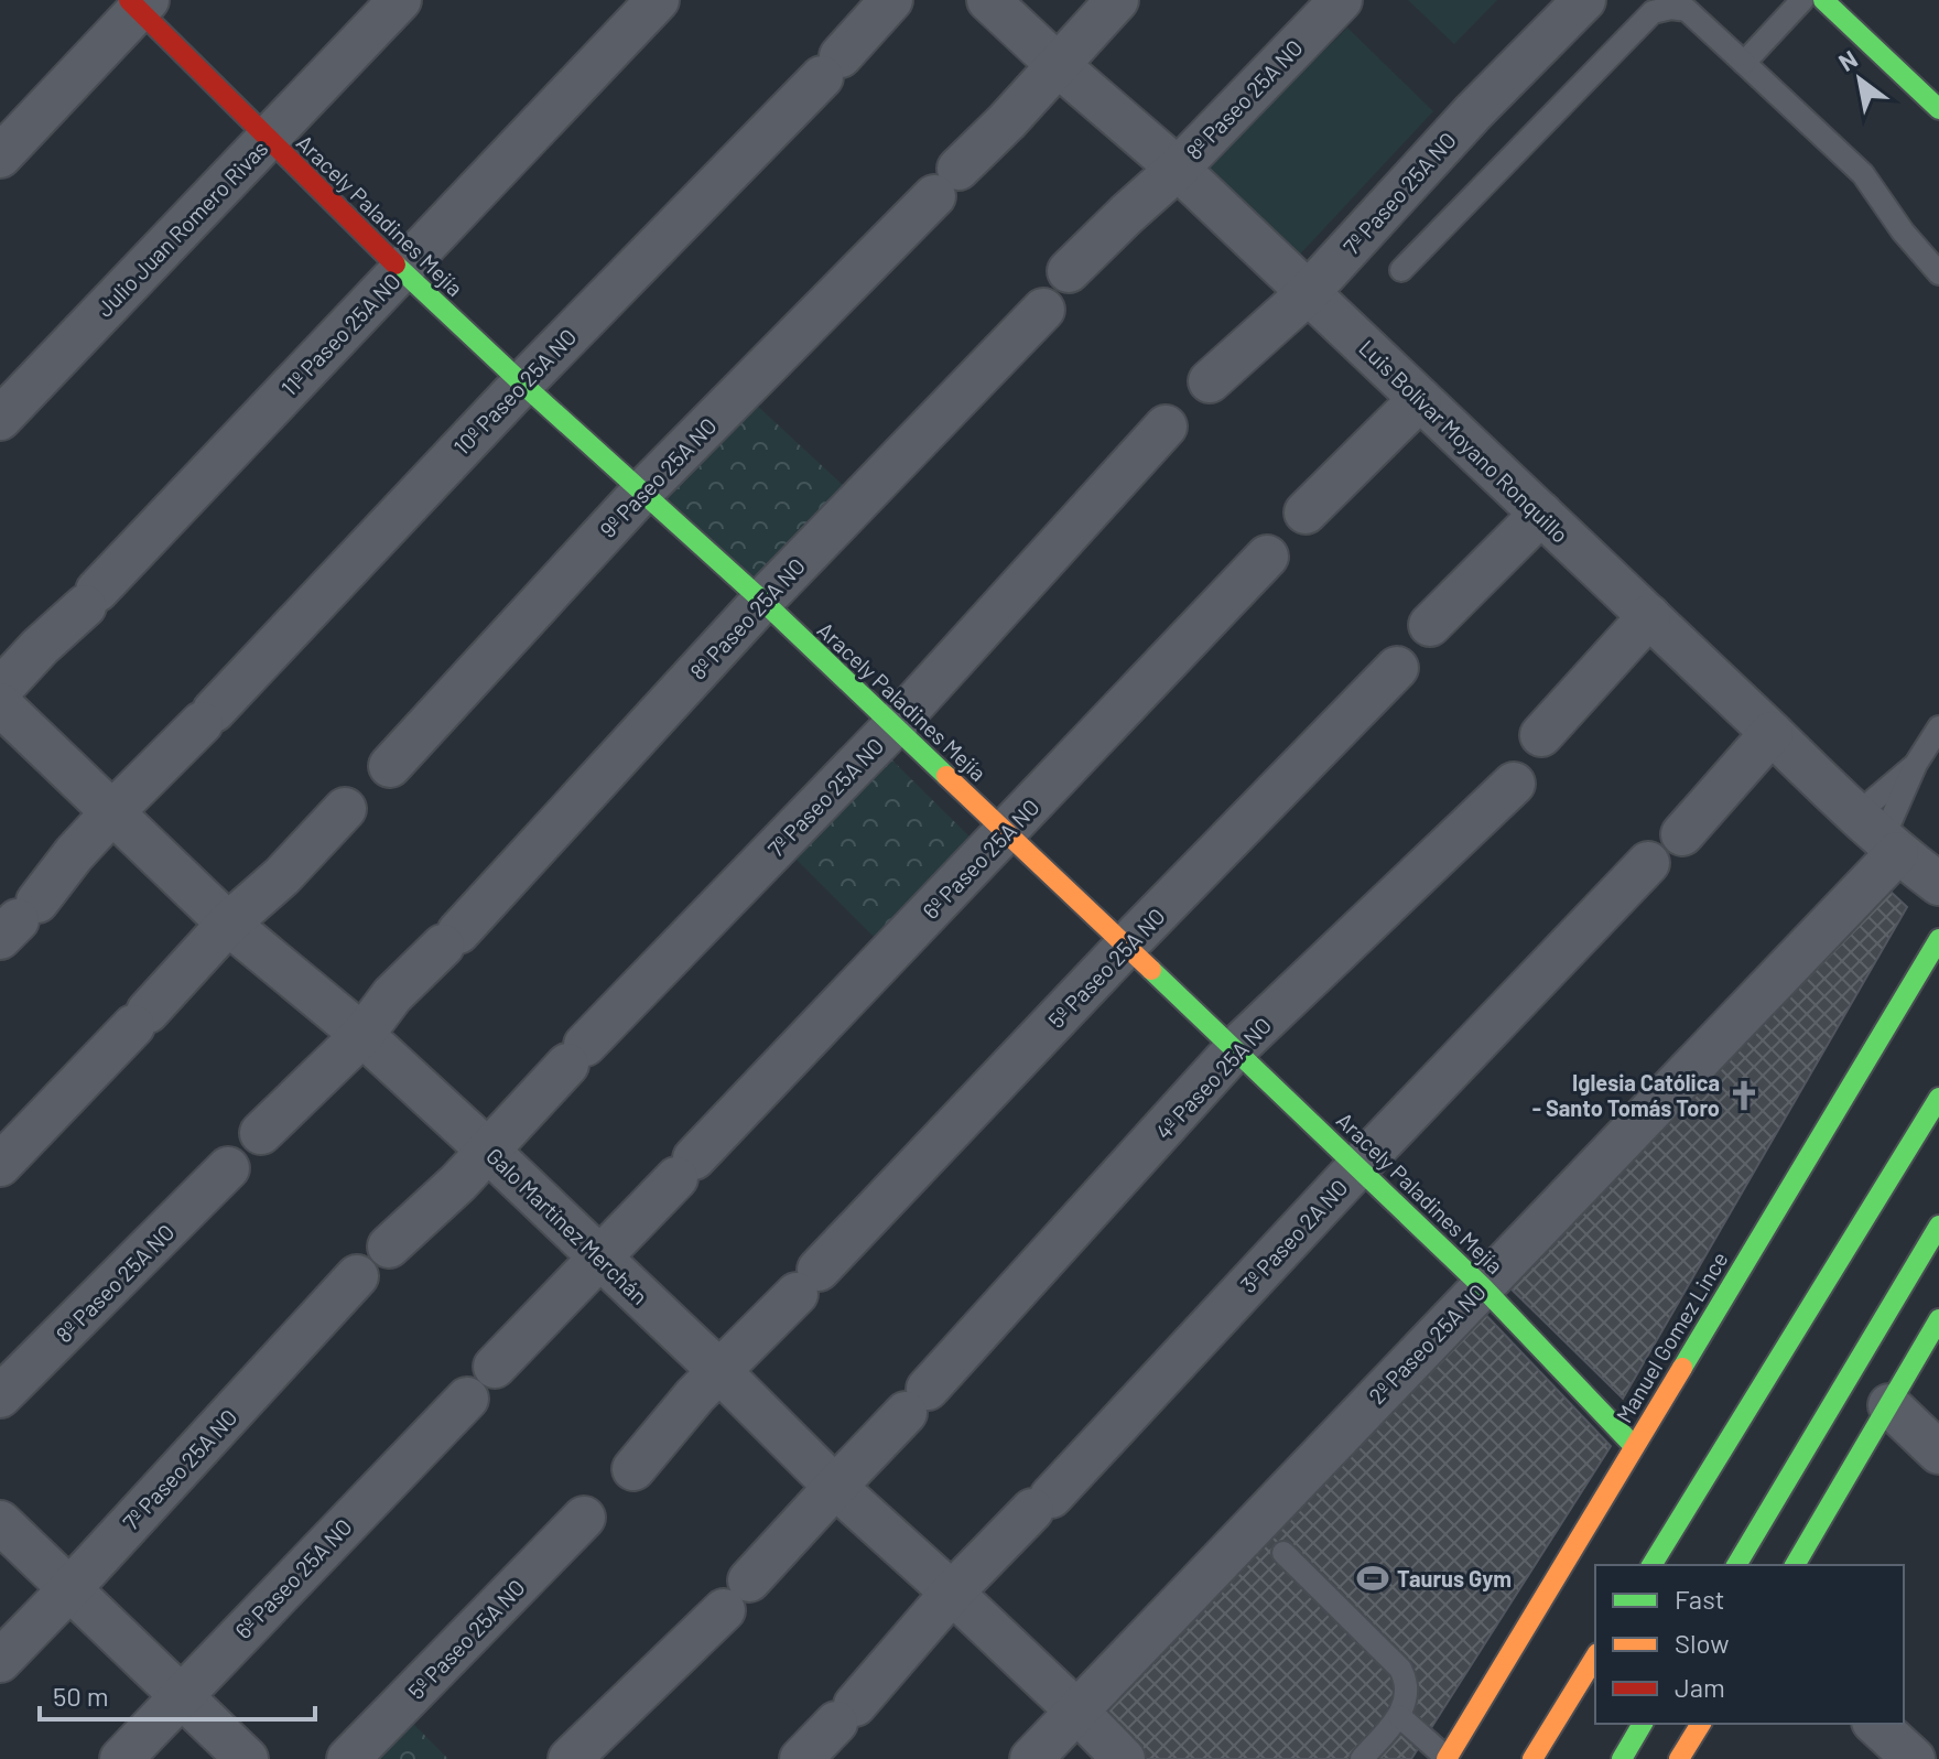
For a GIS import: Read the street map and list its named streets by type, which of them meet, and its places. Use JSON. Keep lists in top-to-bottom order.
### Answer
{
  "streets": {
    "main road": ["Aracely Paladines Mejía", "Manuel Gomez Lince"],
    "street": [
      "8º Paseo 25A NO",
      "7º Paseo 25A NO",
      "Julio Juan Romero Rivas",
      "11º Paseo 25A NO",
      "10º Paseo 25A NO",
      "Luis Bolívar Moyano Ronquillo",
      "9º Paseo 25A NO",
      "6º Paseo 25A NO",
      "5º Paseo 25A NO",
      "4º Paseo 25A NO",
      "Galo Martínez Merchán",
      "3º Paseo 2A NO",
      "2º Paseo 25A NO"
    ]
  },
  "crossings": [
    ["8º Paseo 25A NO", "Aracely Paladines Mejía"],
    ["8º Paseo 25A NO", "Luis Bolívar Moyano Ronquillo"],
    ["8º Paseo 25A NO", "Galo Martínez Merchán"],
    ["7º Paseo 25A NO", "Aracely Paladines Mejía"],
    ["7º Paseo 25A NO", "Luis Bolívar Moyano Ronquillo"],
    ["7º Paseo 25A NO", "Galo Martínez Merchán"],
    ["Aracely Paladines Mejía", "Julio Juan Romero Rivas"],
    ["Aracely Paladines Mejía", "11º Paseo 25A NO"],
    ["Aracely Paladines Mejía", "10º Paseo 25A NO"],
    ["Aracely Paladines Mejía", "9º Paseo 25A NO"],
    ["Aracely Paladines Mejía", "6º Paseo 25A NO"],
    ["Aracely Paladines Mejía", "5º Paseo 25A NO"],
    ["Aracely Paladines Mejía", "4º Paseo 25A NO"],
    ["Aracely Paladines Mejía", "3º Paseo 2A NO"],
    ["Aracely Paladines Mejía", "Manuel Gomez Lince"],
    ["Aracely Paladines Mejía", "2º Paseo 25A NO"],
    ["10º Paseo 25A NO", "Galo Martínez Merchán"],
    ["Luis Bolívar Moyano Ronquillo", "9º Paseo 25A NO"],
    ["Luis Bolívar Moyano Ronquillo", "2º Paseo 25A NO"],
    ["6º Paseo 25A NO", "Galo Martínez Merchán"],
    ["5º Paseo 25A NO", "Galo Martínez Merchán"],
    ["4º Paseo 25A NO", "Galo Martínez Merchán"],
    ["Galo Martínez Merchán", "3º Paseo 2A NO"],
    ["Galo Martínez Merchán", "2º Paseo 25A NO"]
  ],
  "places": {
    "church": ["Iglesia Católica - Santo Tomás Toro"],
    "sports": ["Taurus Gym"]
  },
  "legend": ["Fast", "Slow", "Jam"],
  "scale_bar": "50 m",
  "north": "top left"
}
